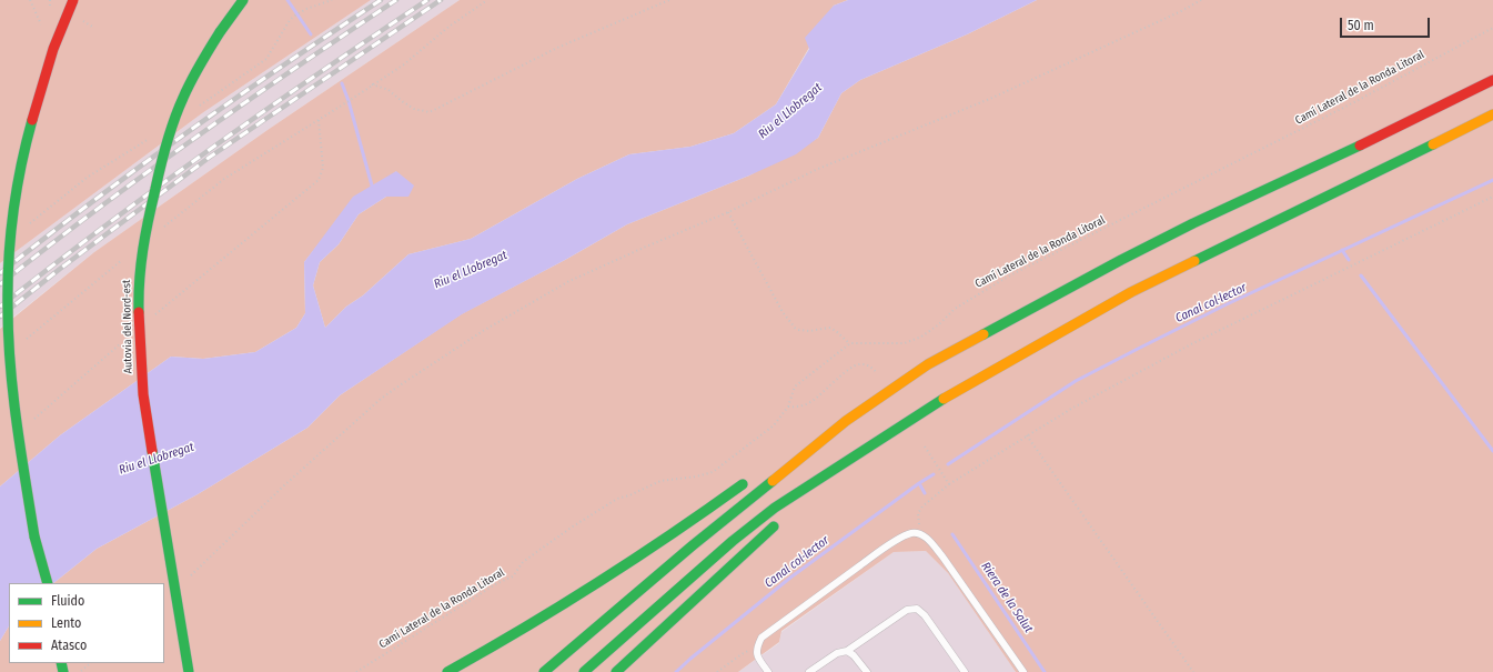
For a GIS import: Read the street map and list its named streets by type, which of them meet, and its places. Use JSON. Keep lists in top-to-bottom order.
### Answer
{
  "streets": {
    "highway": ["Autovia del Nord-est"],
    "path": ["Camí Lateral de la Ronda Litoral"]
  },
  "water": ["Riu el Llobregat", "Canal col·lector", "Riera de la Salut"],
  "legend": ["Fluido", "Lento", "Atasco"],
  "scale_bar": "50 m"
}
